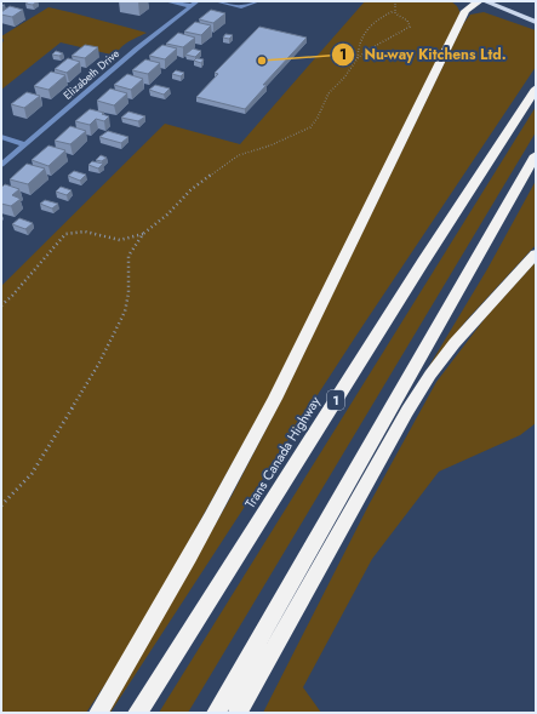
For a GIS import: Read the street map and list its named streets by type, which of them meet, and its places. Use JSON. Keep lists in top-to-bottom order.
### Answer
{
  "streets": {
    "highway": ["1", "Trans Canada Highway"],
    "street": ["Elizabeth Drive"]
  },
  "places": ["Nu-way Kitchens Ltd."]
}
